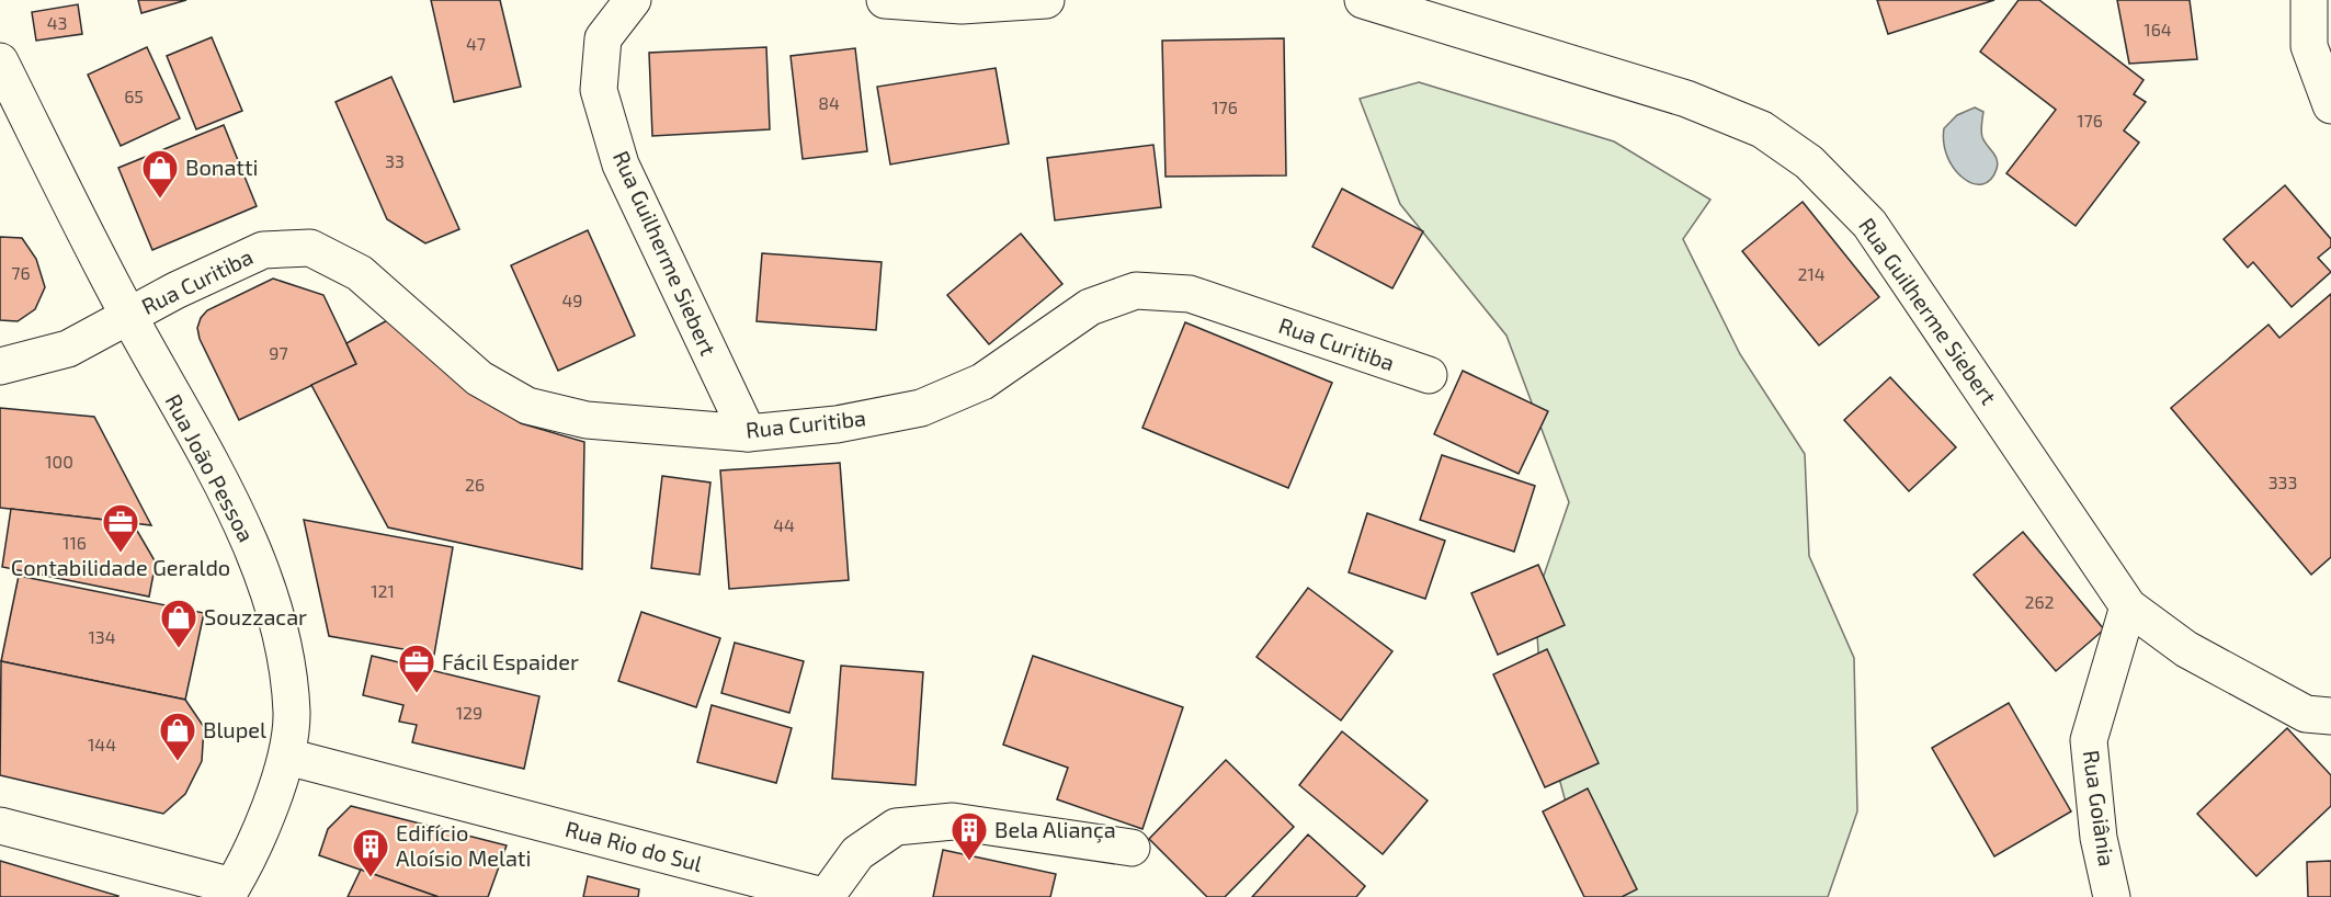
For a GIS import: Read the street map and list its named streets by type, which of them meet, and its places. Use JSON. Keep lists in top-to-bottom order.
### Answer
{
  "streets": {
    "street": [
      "Rua Guilherme Siebert",
      "Rua Curitiba",
      "Rua João Pessoa",
      "Rua Goiânia",
      "Rua Rio do Sul"
    ]
  },
  "crossings": [
    ["Rua Guilherme Siebert", "Rua Curitiba"],
    ["Rua Guilherme Siebert", "Rua Goiânia"],
    ["Rua Curitiba", "Rua João Pessoa"],
    ["Rua João Pessoa", "Rua Rio do Sul"]
  ],
  "places": {
    "shop": ["Bonatti", "Souzzacar", "Blupel"],
    "office": ["Contabilidade Geraldo", "Fácil Espaider"],
    "building": ["Bela Aliança", "Edifício Aloísio Melati"]
  },
  "house_numbers": [
    "43",
    "164",
    "47",
    "65",
    "84",
    "176",
    "176",
    "33",
    "76",
    "214",
    "49",
    "97",
    "100",
    "333",
    "26",
    "44",
    "116",
    "121",
    "262",
    "134",
    "129",
    "144"
  ]
}
